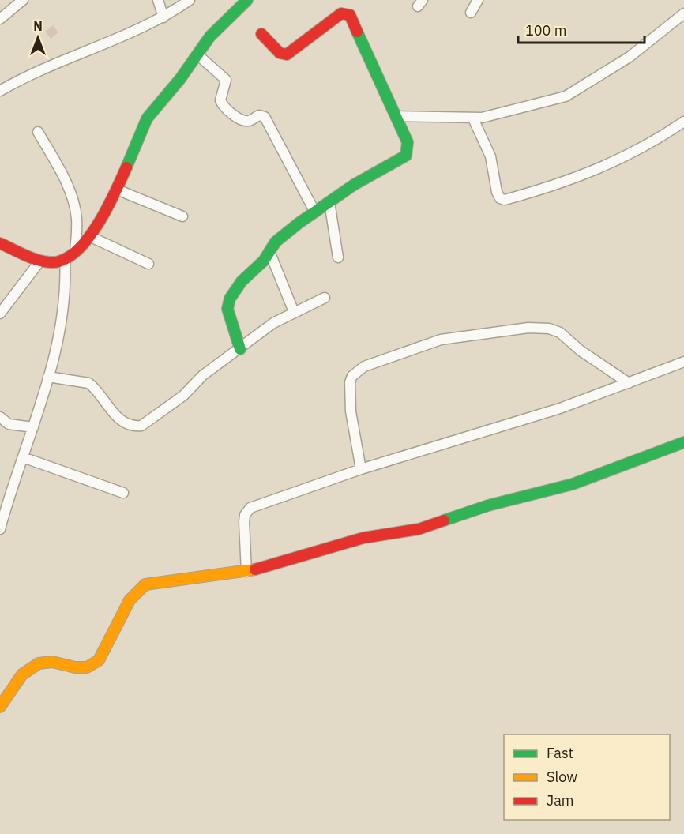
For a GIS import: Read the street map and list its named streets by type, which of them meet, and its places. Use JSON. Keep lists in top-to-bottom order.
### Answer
{
  "legend": ["Fast", "Slow", "Jam"],
  "scale_bar": "100 m",
  "north": "top"
}
